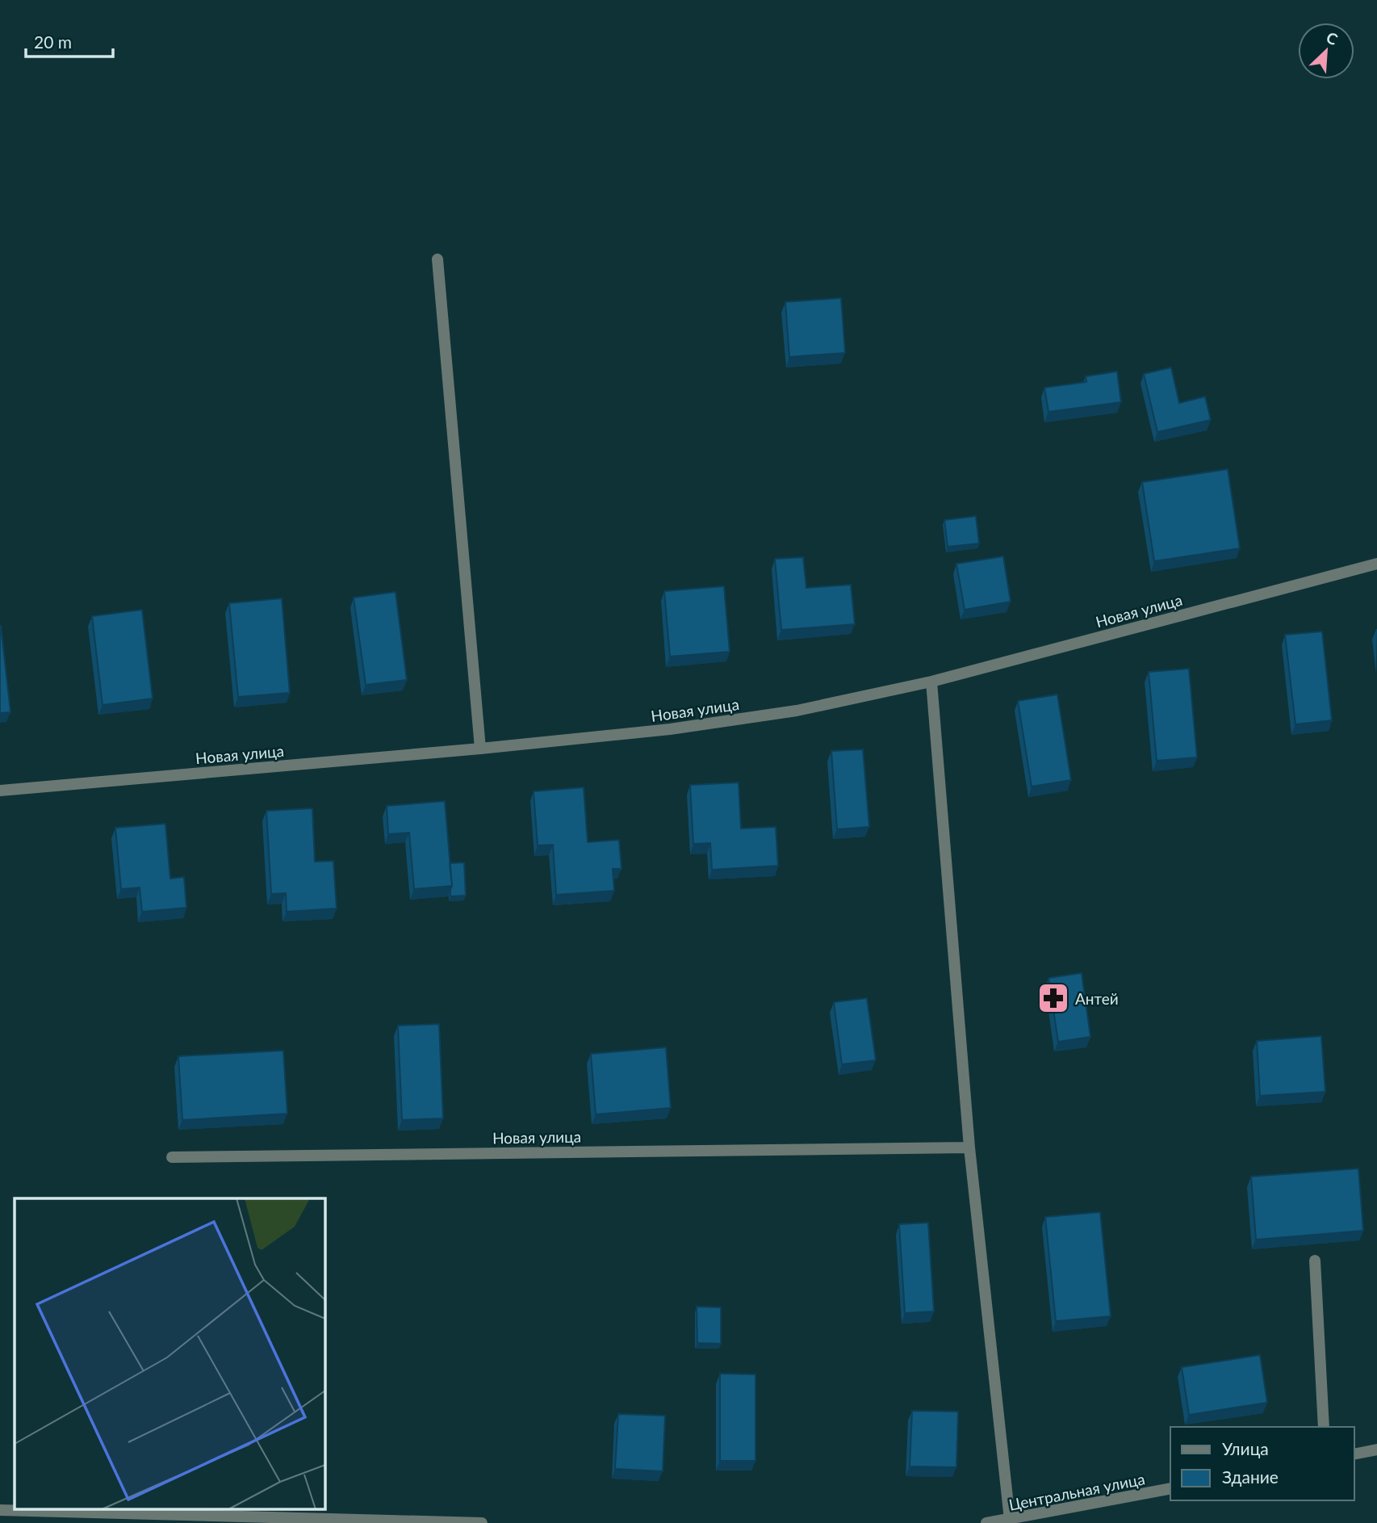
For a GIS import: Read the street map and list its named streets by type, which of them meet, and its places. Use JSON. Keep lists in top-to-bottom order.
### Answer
{
  "streets": {
    "street": ["Новая улица", "Центральная улица"]
  },
  "places": {
    "pharmacy": ["Антей"]
  },
  "legend": ["Улица", "Здание"],
  "scale_bar": "20 m",
  "north": "top right"
}
